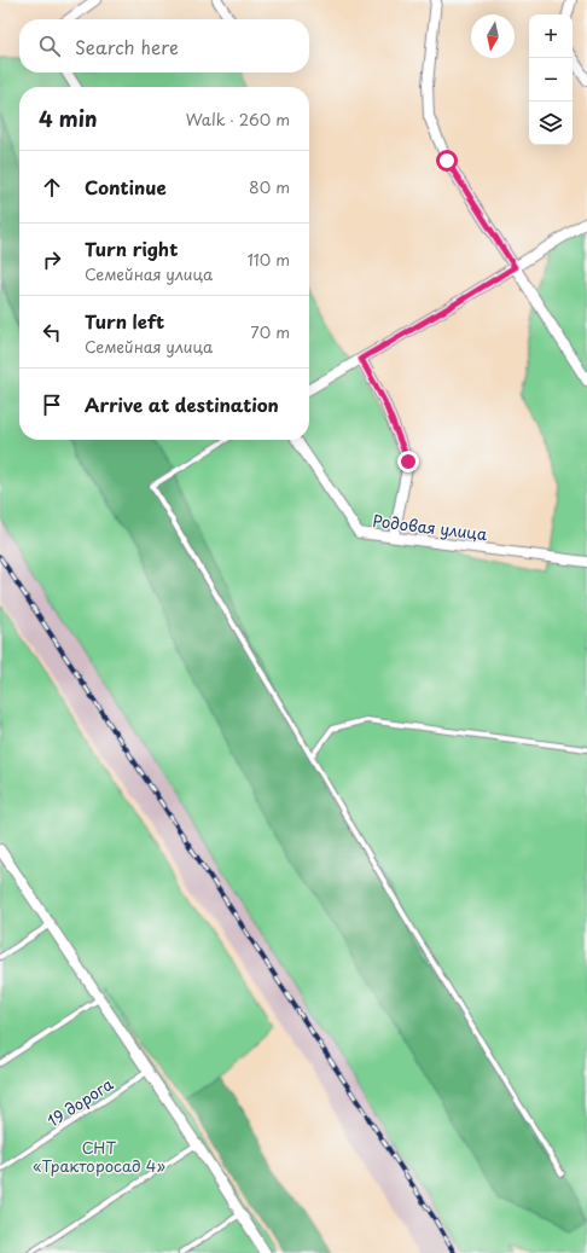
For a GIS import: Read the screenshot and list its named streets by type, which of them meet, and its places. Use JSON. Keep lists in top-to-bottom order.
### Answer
{
  "streets": {
    "street": ["Родовая улица"],
    "lane": ["19 дорога"]
  },
  "parks": ["СНТ «Тракторосад 4»"],
  "north": "bottom",
  "page": {
    "map_buttons": ["+", "−"],
    "search": "Search here",
    "heading": ["4 min", "Walk · 260 m"],
    "list": [
      ["Continue", "80 m"],
      ["Turn right", "Семейная улица", "110 m"],
      ["Turn left", "Семейная улица", "70 m"],
      "Arrive at destination"
    ]
  }
}
